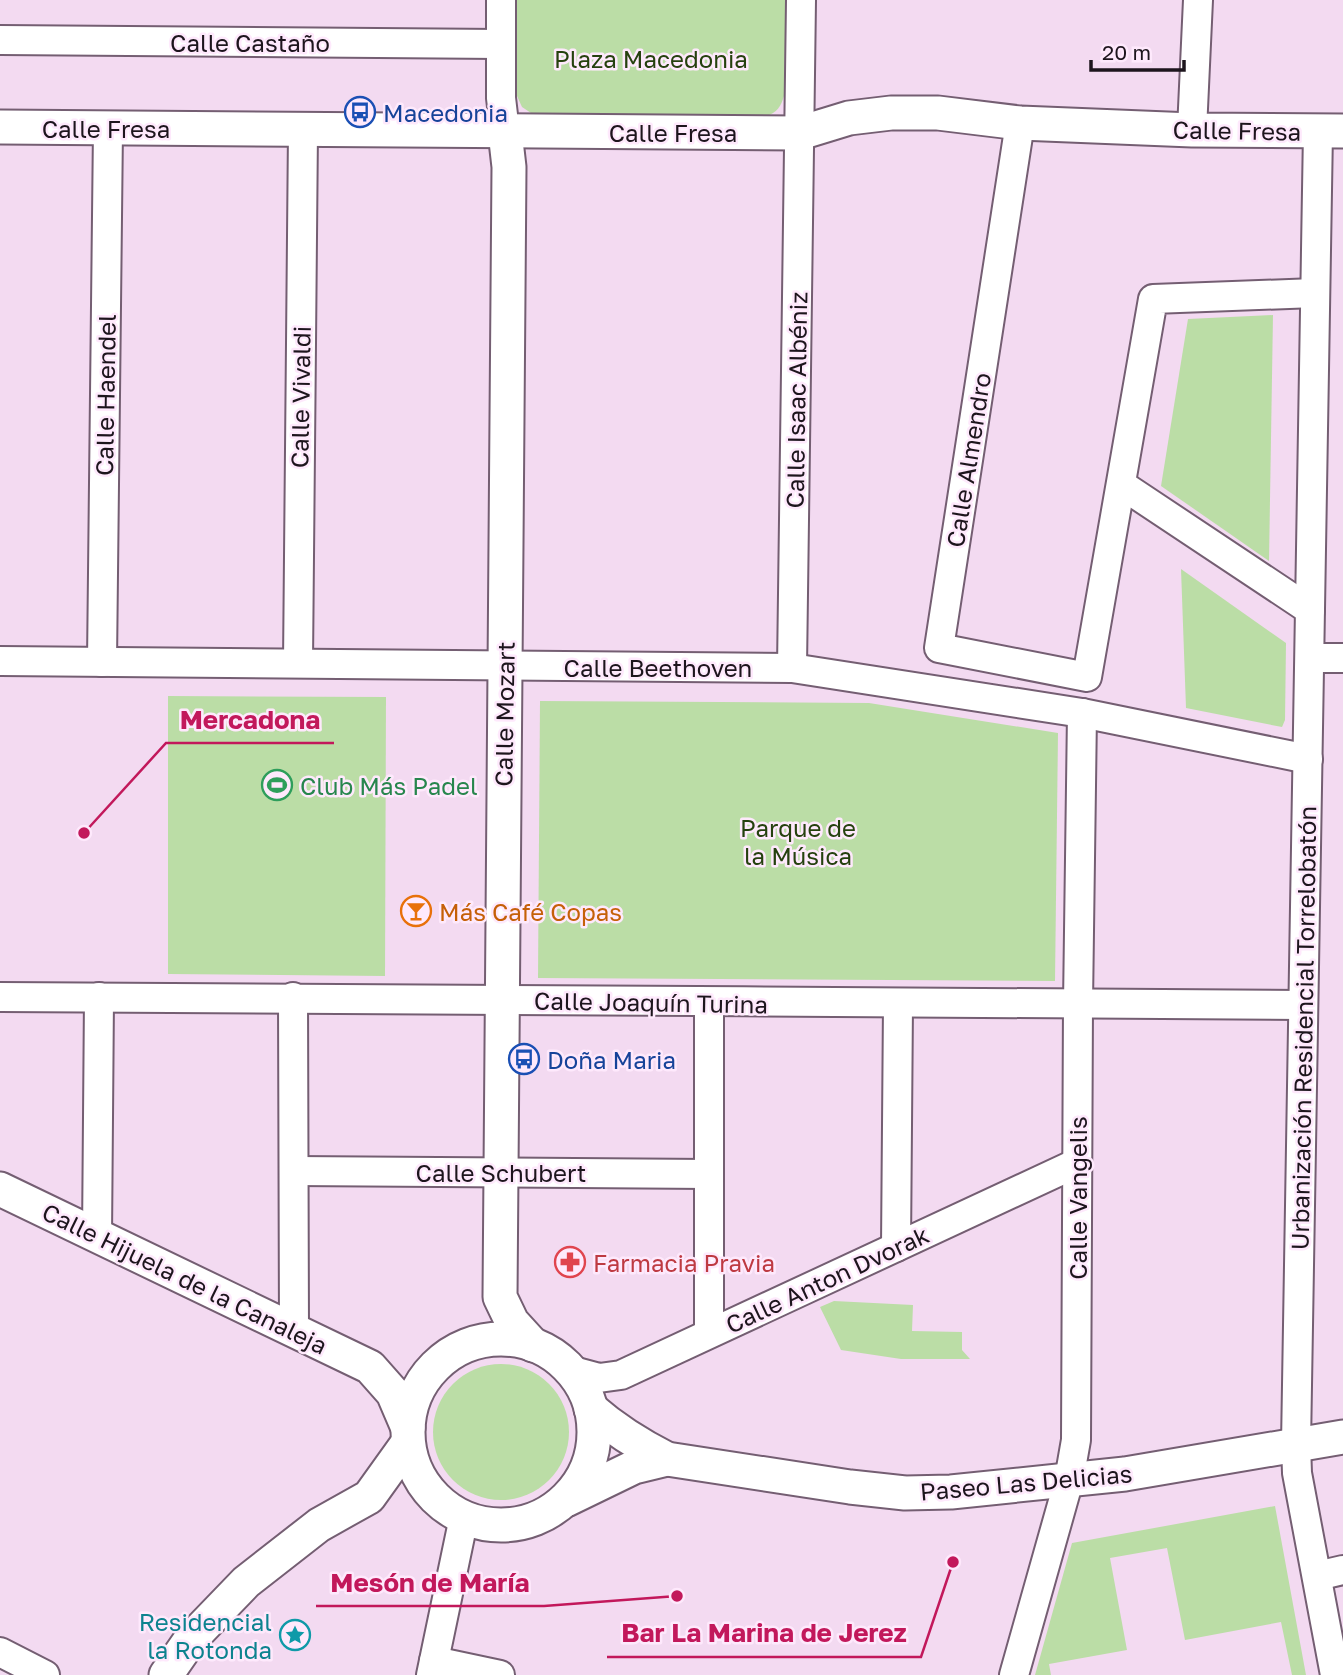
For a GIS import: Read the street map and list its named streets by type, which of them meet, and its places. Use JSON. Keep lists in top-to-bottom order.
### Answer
{
  "streets": {
    "street": [
      "Calle Castaño",
      "Calle Fresa",
      "Calle Haendel",
      "Calle Vivaldi",
      "Calle Isaac Albéniz",
      "Calle Almendro",
      "Calle Beethoven",
      "Calle Mozart",
      "Calle Joaquín Turina",
      "Urbanización Residencial Torrelobatón",
      "Calle Schubert",
      "Calle Vangelis",
      "Calle Hijuela de la Canaleja",
      "Calle Anton Dvorak",
      "Paseo Las Delicias"
    ]
  },
  "crossings": [
    ["Calle Fresa", "Calle Haendel"],
    ["Calle Fresa", "Calle Vivaldi"],
    ["Calle Fresa", "Calle Isaac Albéniz"],
    ["Calle Fresa", "Calle Almendro"],
    ["Calle Fresa", "Calle Mozart"],
    ["Calle Fresa", "Urbanización Residencial Torrelobatón"],
    ["Calle Haendel", "Calle Beethoven"],
    ["Calle Vivaldi", "Calle Beethoven"],
    ["Calle Isaac Albéniz", "Calle Beethoven"],
    ["Calle Beethoven", "Calle Mozart"],
    ["Calle Beethoven", "Urbanización Residencial Torrelobatón"],
    ["Calle Beethoven", "Calle Vangelis"],
    ["Calle Mozart", "Calle Joaquín Turina"],
    ["Calle Mozart", "Calle Schubert"],
    ["Calle Mozart", "Calle Hijuela de la Canaleja"],
    ["Calle Mozart", "Calle Anton Dvorak"],
    ["Calle Mozart", "Paseo Las Delicias"],
    ["Calle Joaquín Turina", "Urbanización Residencial Torrelobatón"],
    ["Calle Joaquín Turina", "Calle Vangelis"],
    ["Urbanización Residencial Torrelobatón", "Paseo Las Delicias"],
    ["Calle Vangelis", "Calle Anton Dvorak"],
    ["Calle Vangelis", "Paseo Las Delicias"],
    ["Calle Hijuela de la Canaleja", "Calle Anton Dvorak"],
    ["Calle Hijuela de la Canaleja", "Paseo Las Delicias"],
    ["Calle Anton Dvorak", "Paseo Las Delicias"]
  ],
  "parks": ["Plaza Macedonia", "Parque de la Música"],
  "places": {
    "bus stop": ["Macedonia", "Doña Maria"],
    "sports": ["Club Más Padel"],
    "other": ["Mercadona", "Bar La Marina de Jerez", "Mesón de María"],
    "bar": ["Más Café Copas"],
    "pharmacy": ["Farmacia Pravia"],
    "place": ["Residencial la Rotonda"]
  },
  "scale_bar": "20 m"
}
